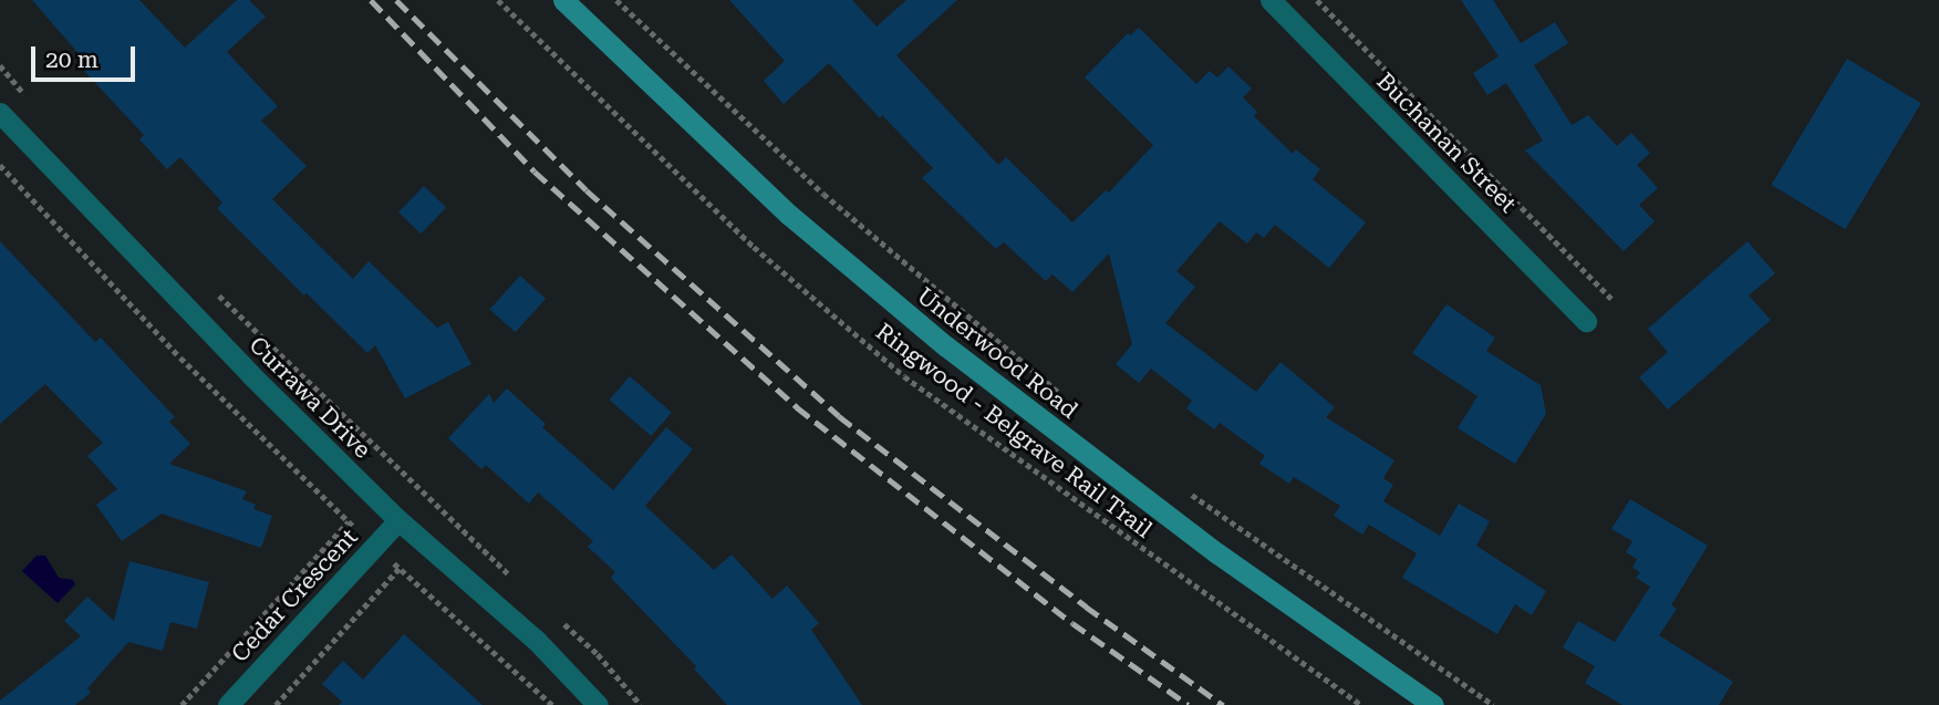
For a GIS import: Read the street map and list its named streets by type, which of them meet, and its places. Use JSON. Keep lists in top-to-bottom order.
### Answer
{
  "streets": {
    "main road": ["Underwood Road"],
    "street": ["Buchanan Street", "Currawa Drive", "Cedar Crescent"],
    "path": ["Ringwood - Belgrave Rail Trail"]
  },
  "crossings": [
    ["Currawa Drive", "Cedar Crescent"]
  ],
  "scale_bar": "20 m"
}
